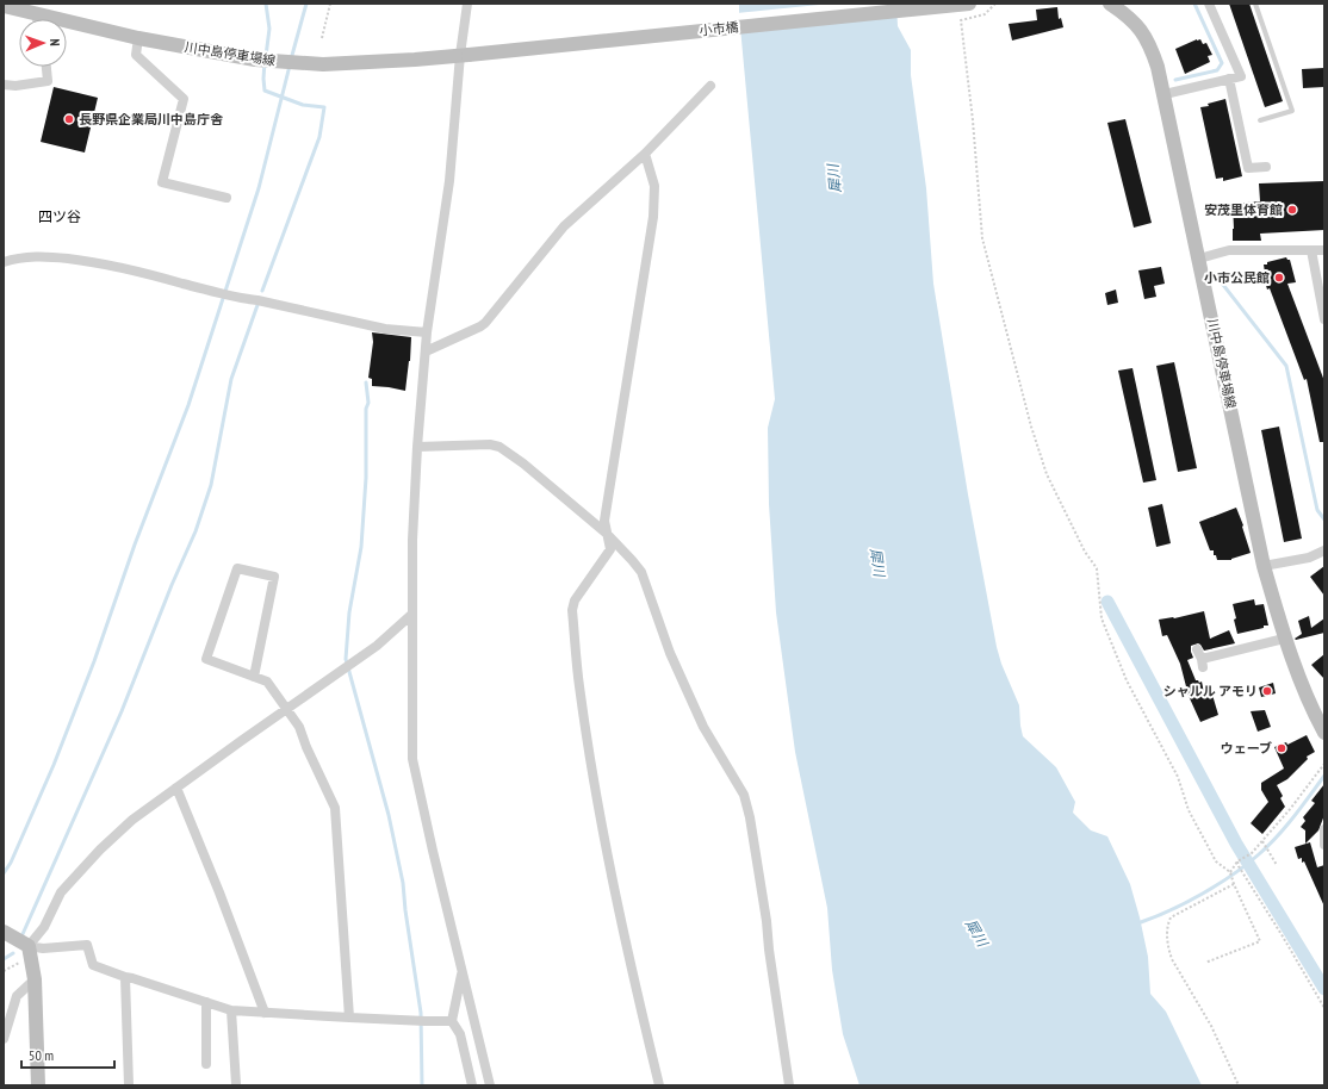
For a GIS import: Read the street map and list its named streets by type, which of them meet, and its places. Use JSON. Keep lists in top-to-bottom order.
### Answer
{
  "streets": {
    "main road": ["小市橋", "川中島停車場線"]
  },
  "crossings": [
    ["小市橋", "川中島停車場線"]
  ],
  "districts": ["四ツ谷"],
  "water": ["犀川"],
  "places": [
    "長野県企業局川中島庁舎",
    "安茂里体育館",
    "小市公民館",
    "シャルル アモリ",
    "ウェーブ"
  ],
  "scale_bar": "50 m",
  "north": "right"
}
